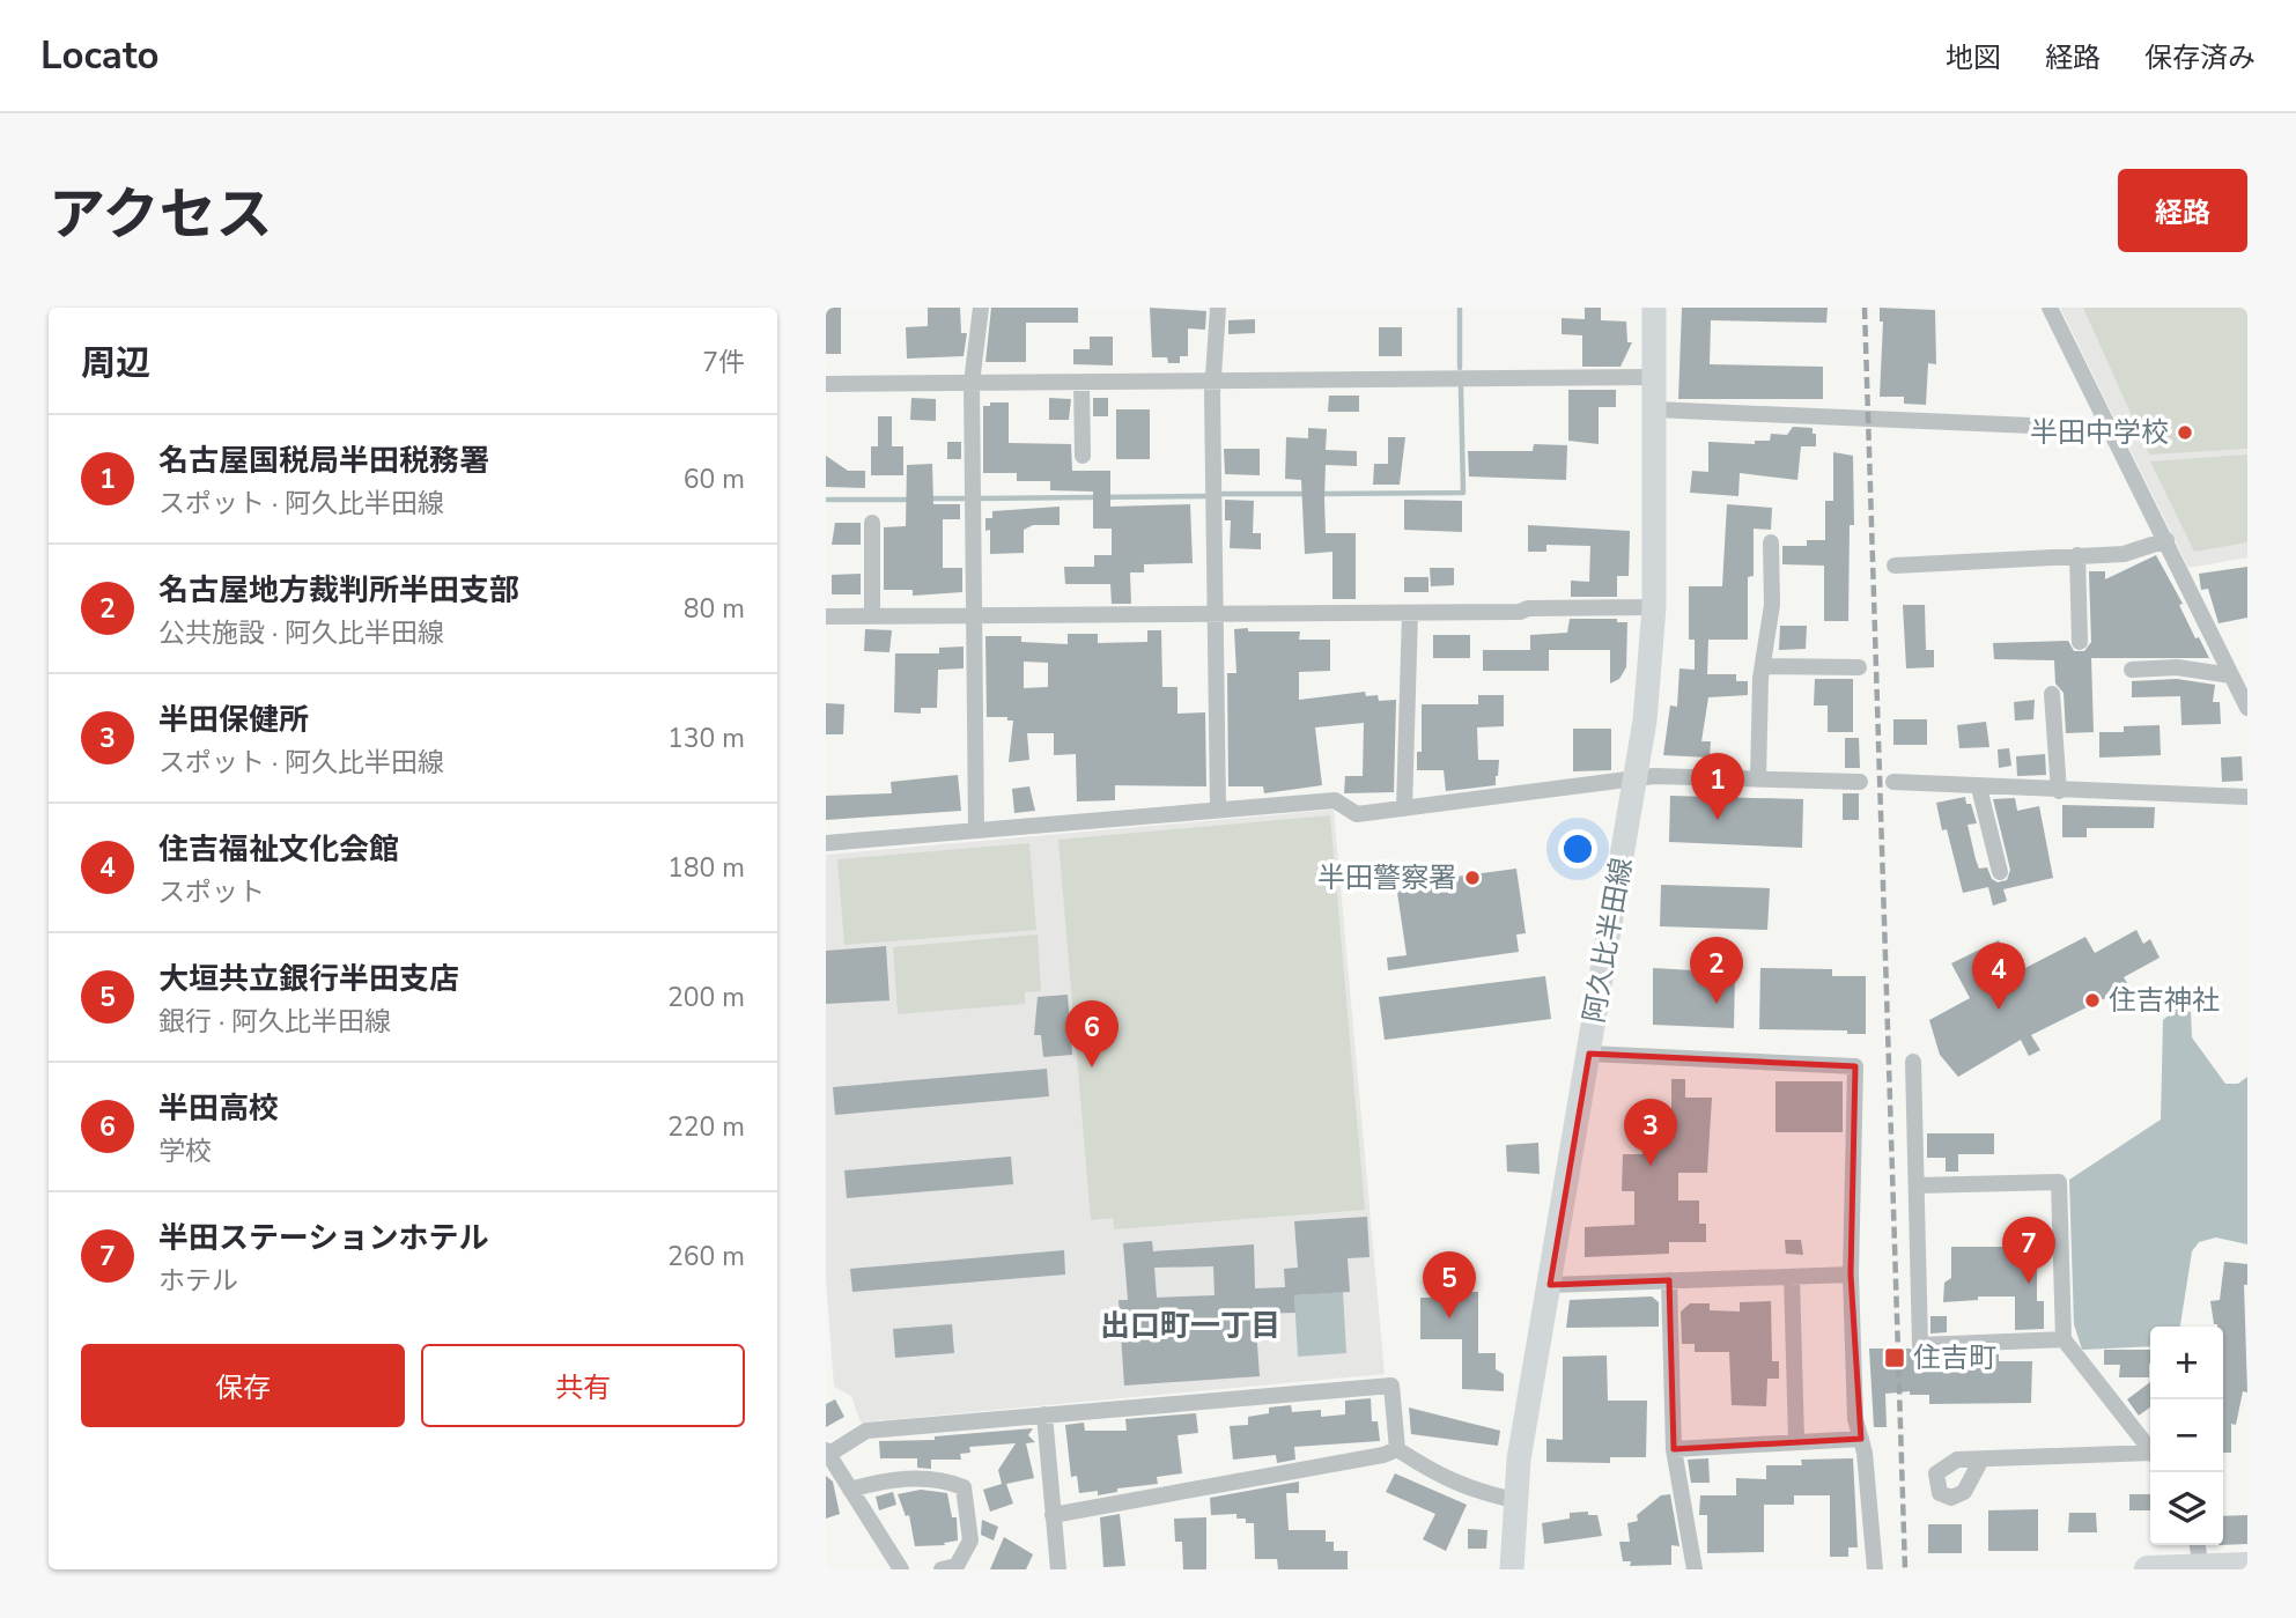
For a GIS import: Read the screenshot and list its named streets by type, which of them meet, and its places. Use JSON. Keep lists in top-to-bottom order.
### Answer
{
  "streets": {
    "main road": ["阿久比半田線"]
  },
  "districts": ["出口町一丁目"],
  "places": {
    "other": ["半田中学校", "半田警察署", "住吉神社"],
    "transit": ["住吉町"]
  },
  "page": {
    "header": "Locato",
    "nav": ["地図", "経路", "保存済み"],
    "title": "アクセス",
    "buttons": [
      "経路",
      ["保存", "共有"]
    ],
    "heading": ["周辺", "7件"],
    "list": [
      {
        "mark": "1",
        "name": "名古屋国税局半田税務署",
        "note": "スポット · 阿久比半田線",
        "value": "60 m"
      },
      {
        "mark": "2",
        "name": "名古屋地方裁判所半田支部",
        "note": "公共施設 · 阿久比半田線",
        "value": "80 m"
      },
      {
        "mark": "3",
        "name": "半田保健所",
        "note": "スポット · 阿久比半田線",
        "value": "130 m"
      },
      {
        "mark": "4",
        "name": "住吉福祉文化会館",
        "note": "スポット",
        "value": "180 m"
      },
      {
        "mark": "5",
        "name": "大垣共立銀行半田支店",
        "note": "銀行 · 阿久比半田線",
        "value": "200 m"
      },
      {
        "mark": "6",
        "name": "半田高校",
        "note": "学校",
        "value": "220 m"
      },
      {
        "mark": "7",
        "name": "半田ステーションホテル",
        "note": "ホテル",
        "value": "260 m"
      }
    ],
    "pins": [
      "1",
      "2",
      "4",
      "6",
      "3",
      "7",
      "5"
    ],
    "map_buttons": ["+", "−"]
  }
}
